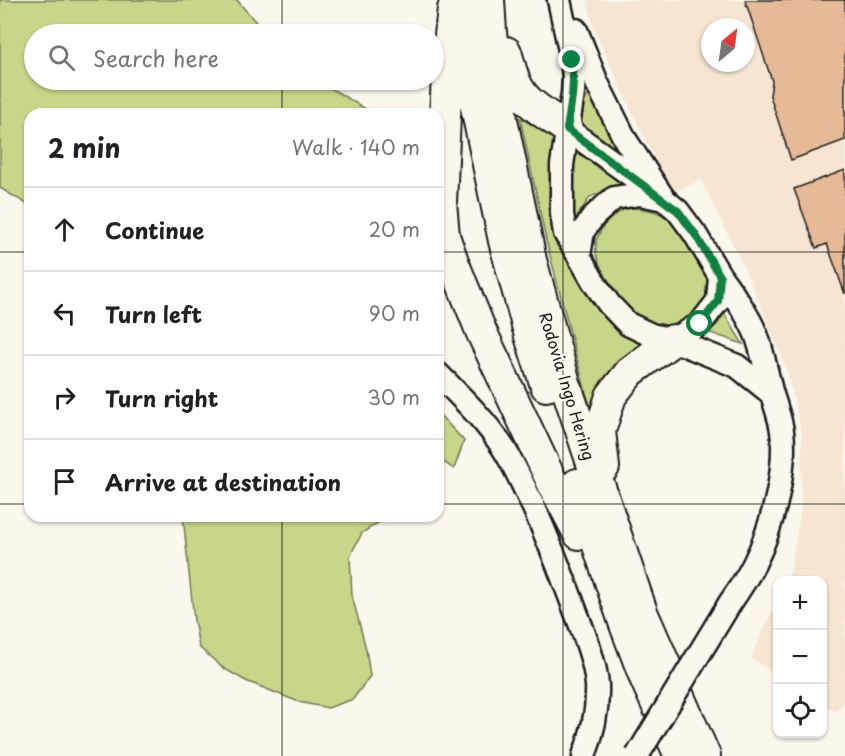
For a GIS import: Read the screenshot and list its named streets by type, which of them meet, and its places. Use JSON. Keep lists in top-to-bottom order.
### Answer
{
  "streets": {
    "highway": ["Rodovia Ingo Hering"]
  },
  "north": "top right",
  "page": {
    "search": "Search here",
    "heading": ["2 min", "Walk · 140 m"],
    "list": [
      ["Continue", "20 m"],
      ["Turn left", "90 m"],
      ["Turn right", "30 m"],
      "Arrive at destination"
    ],
    "map_buttons": ["+", "−"]
  }
}
